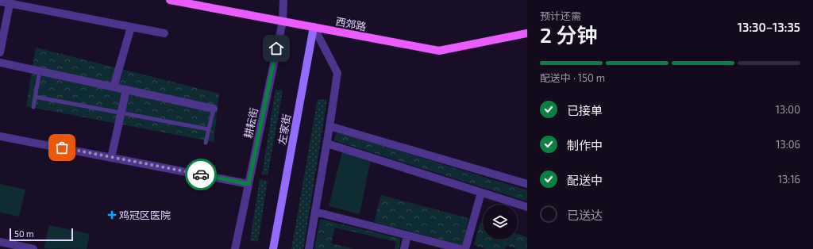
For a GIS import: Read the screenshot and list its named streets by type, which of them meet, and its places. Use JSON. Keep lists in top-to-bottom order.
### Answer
{
  "streets": {
    "main road": ["西郊路", "左家街"],
    "street": ["耕耘街"]
  },
  "crossings": [
    ["西郊路", "耕耘街"],
    ["西郊路", "左家街"]
  ],
  "places": {
    "health": ["鸡冠区医院"]
  },
  "scale_bar": "50 m",
  "page": {
    "heading": ["2 分钟", "预计还需", "13:30–13:35"],
    "bar": "配送中 · 150 m",
    "list": [
      ["已接单", "13:00"],
      ["制作中", "13:06"],
      ["配送中", "13:16"],
      "已送达"
    ],
    "scale": "50 m"
  }
}
